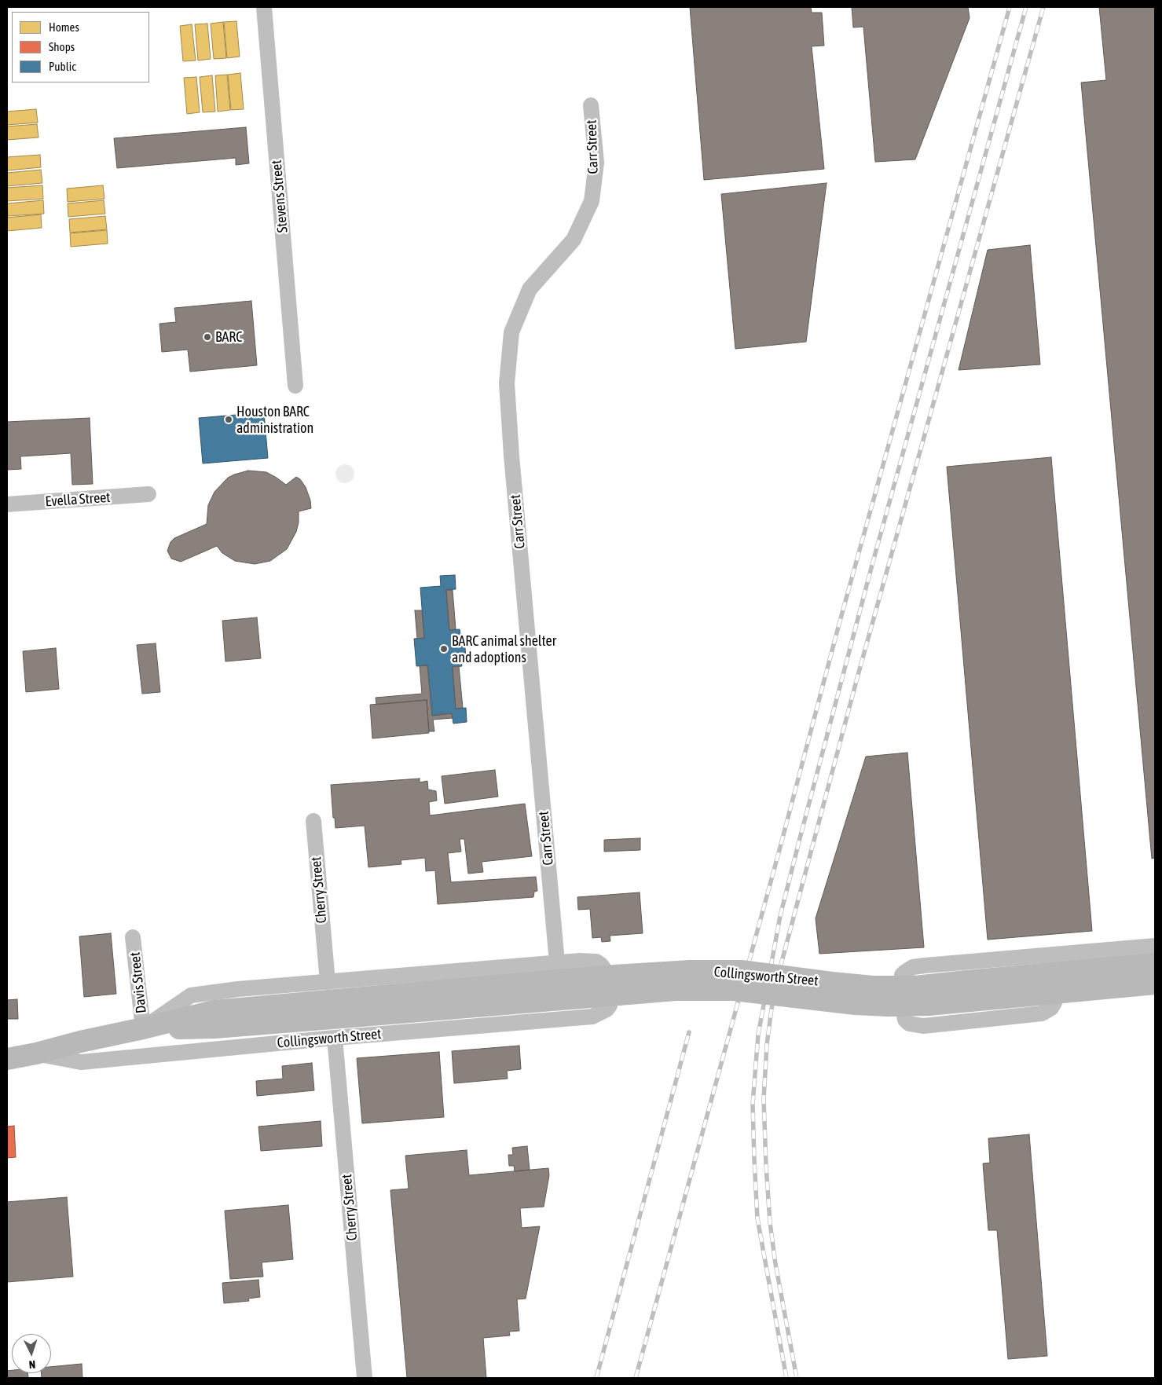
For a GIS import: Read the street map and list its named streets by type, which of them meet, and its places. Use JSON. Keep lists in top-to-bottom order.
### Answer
{
  "streets": {
    "main road": ["Collingsworth Street"],
    "street": [
      "Carr Street",
      "Stevens Street",
      "Evella Street",
      "Cherry Street",
      "Davis Street"
    ]
  },
  "crossings": [
    ["Carr Street", "Collingsworth Street"],
    ["Cherry Street", "Collingsworth Street"],
    ["Collingsworth Street", "Davis Street"]
  ],
  "places": ["BARC", "Houston BARC administration", "BARC animal shelter and adoptions"],
  "legend": ["Homes", "Shops", "Public"],
  "north": "bottom"
}
